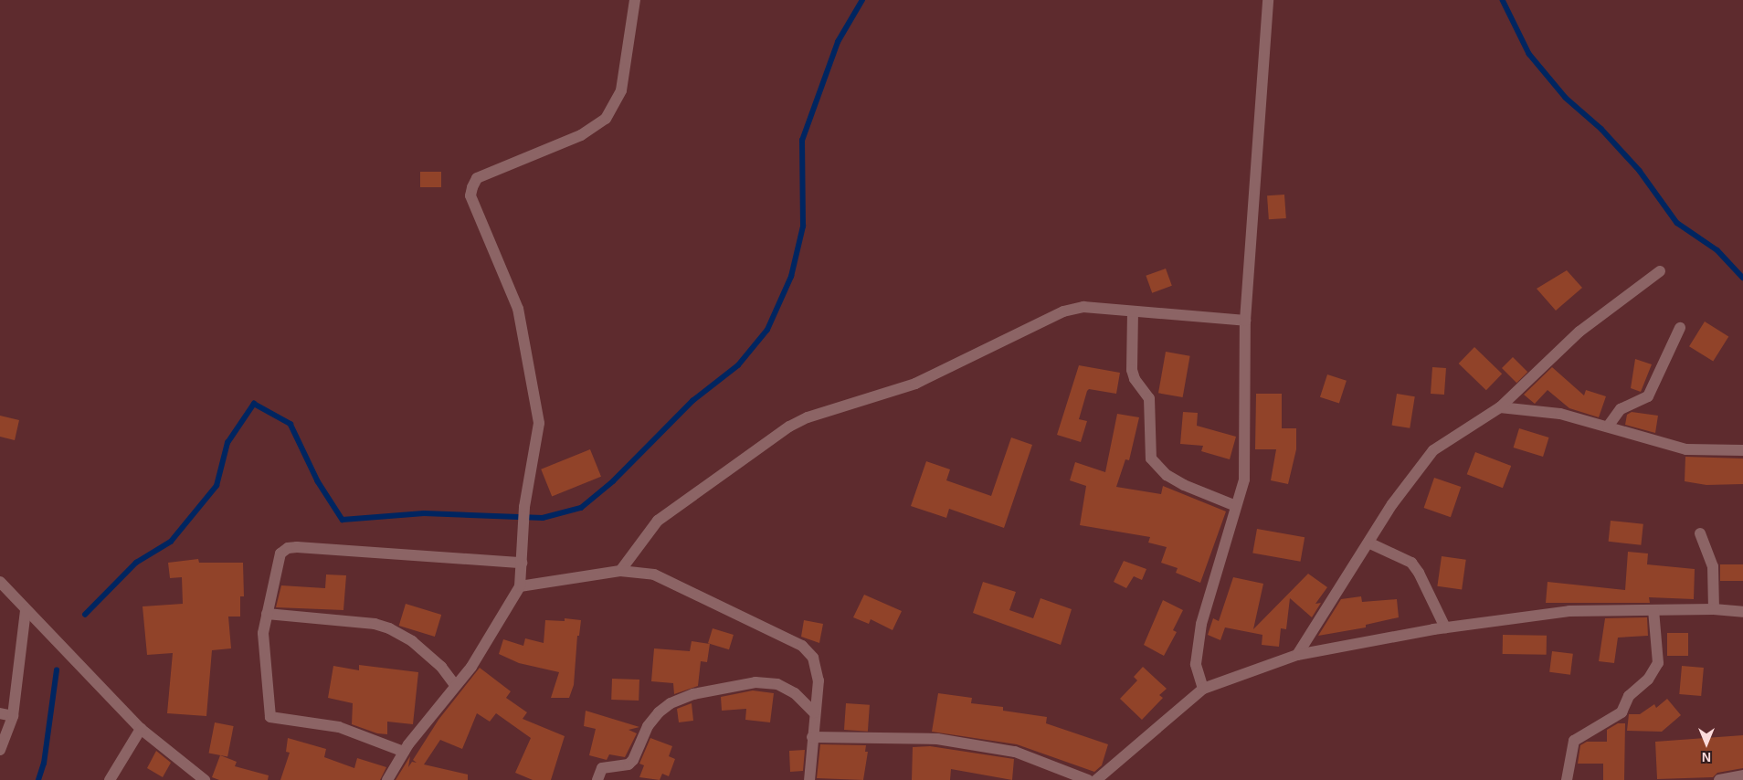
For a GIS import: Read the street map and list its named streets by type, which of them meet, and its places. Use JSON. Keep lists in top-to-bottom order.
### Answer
{
  "north": "bottom"
}
